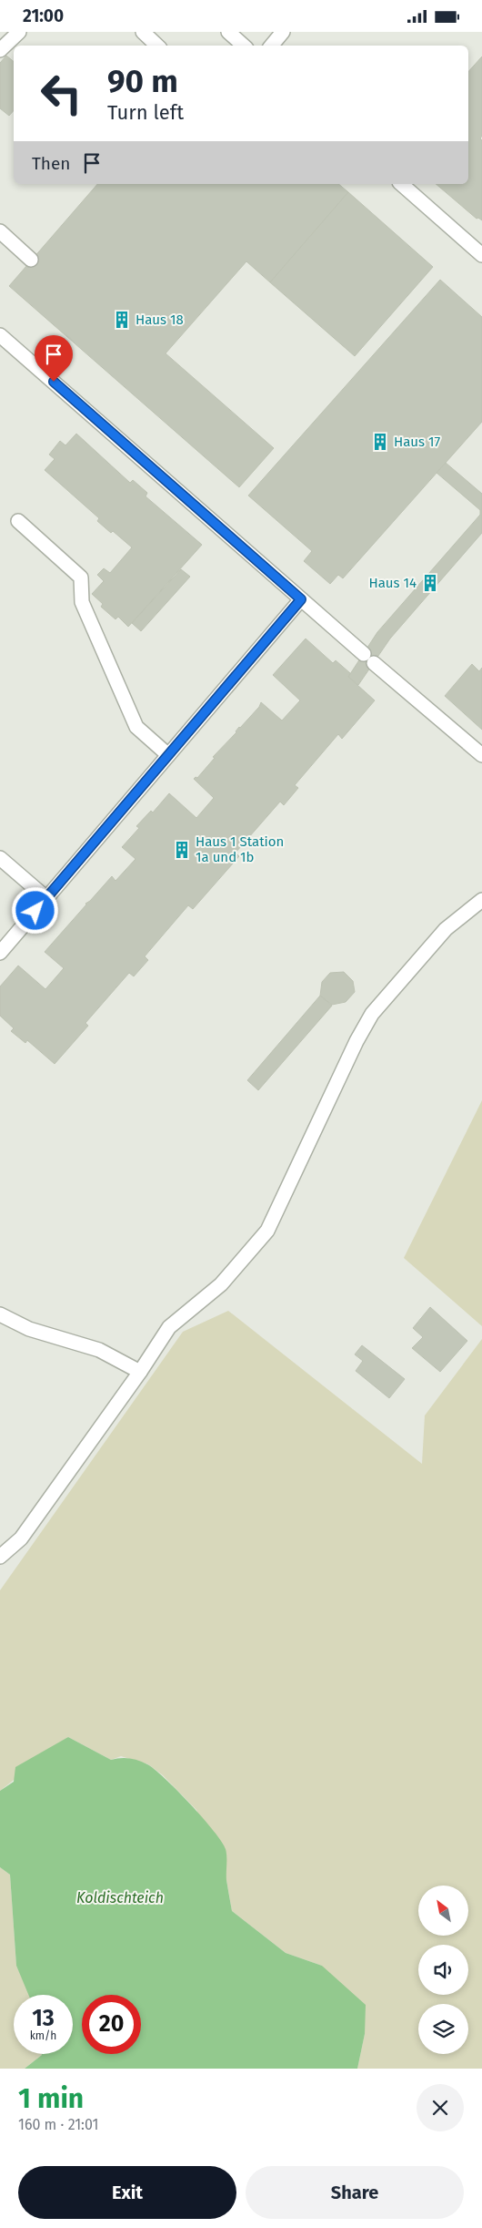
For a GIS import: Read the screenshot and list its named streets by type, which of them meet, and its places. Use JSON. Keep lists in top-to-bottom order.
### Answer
{
  "water": ["Koldischteich"],
  "places": {
    "building": [
      "Haus 18",
      "Haus 17",
      "Haus 14",
      "Haus 1 Station 1a und 1b"
    ]
  },
  "north": "top left",
  "page": {
    "status": "21:00",
    "turn": ["90 m", "Turn left"],
    "then": "Then",
    "speed": "13 km/h",
    "limit": "20",
    "heading": ["1 min", "160 m · 21:01"],
    "buttons": ["Exit", "Share"]
  }
}
